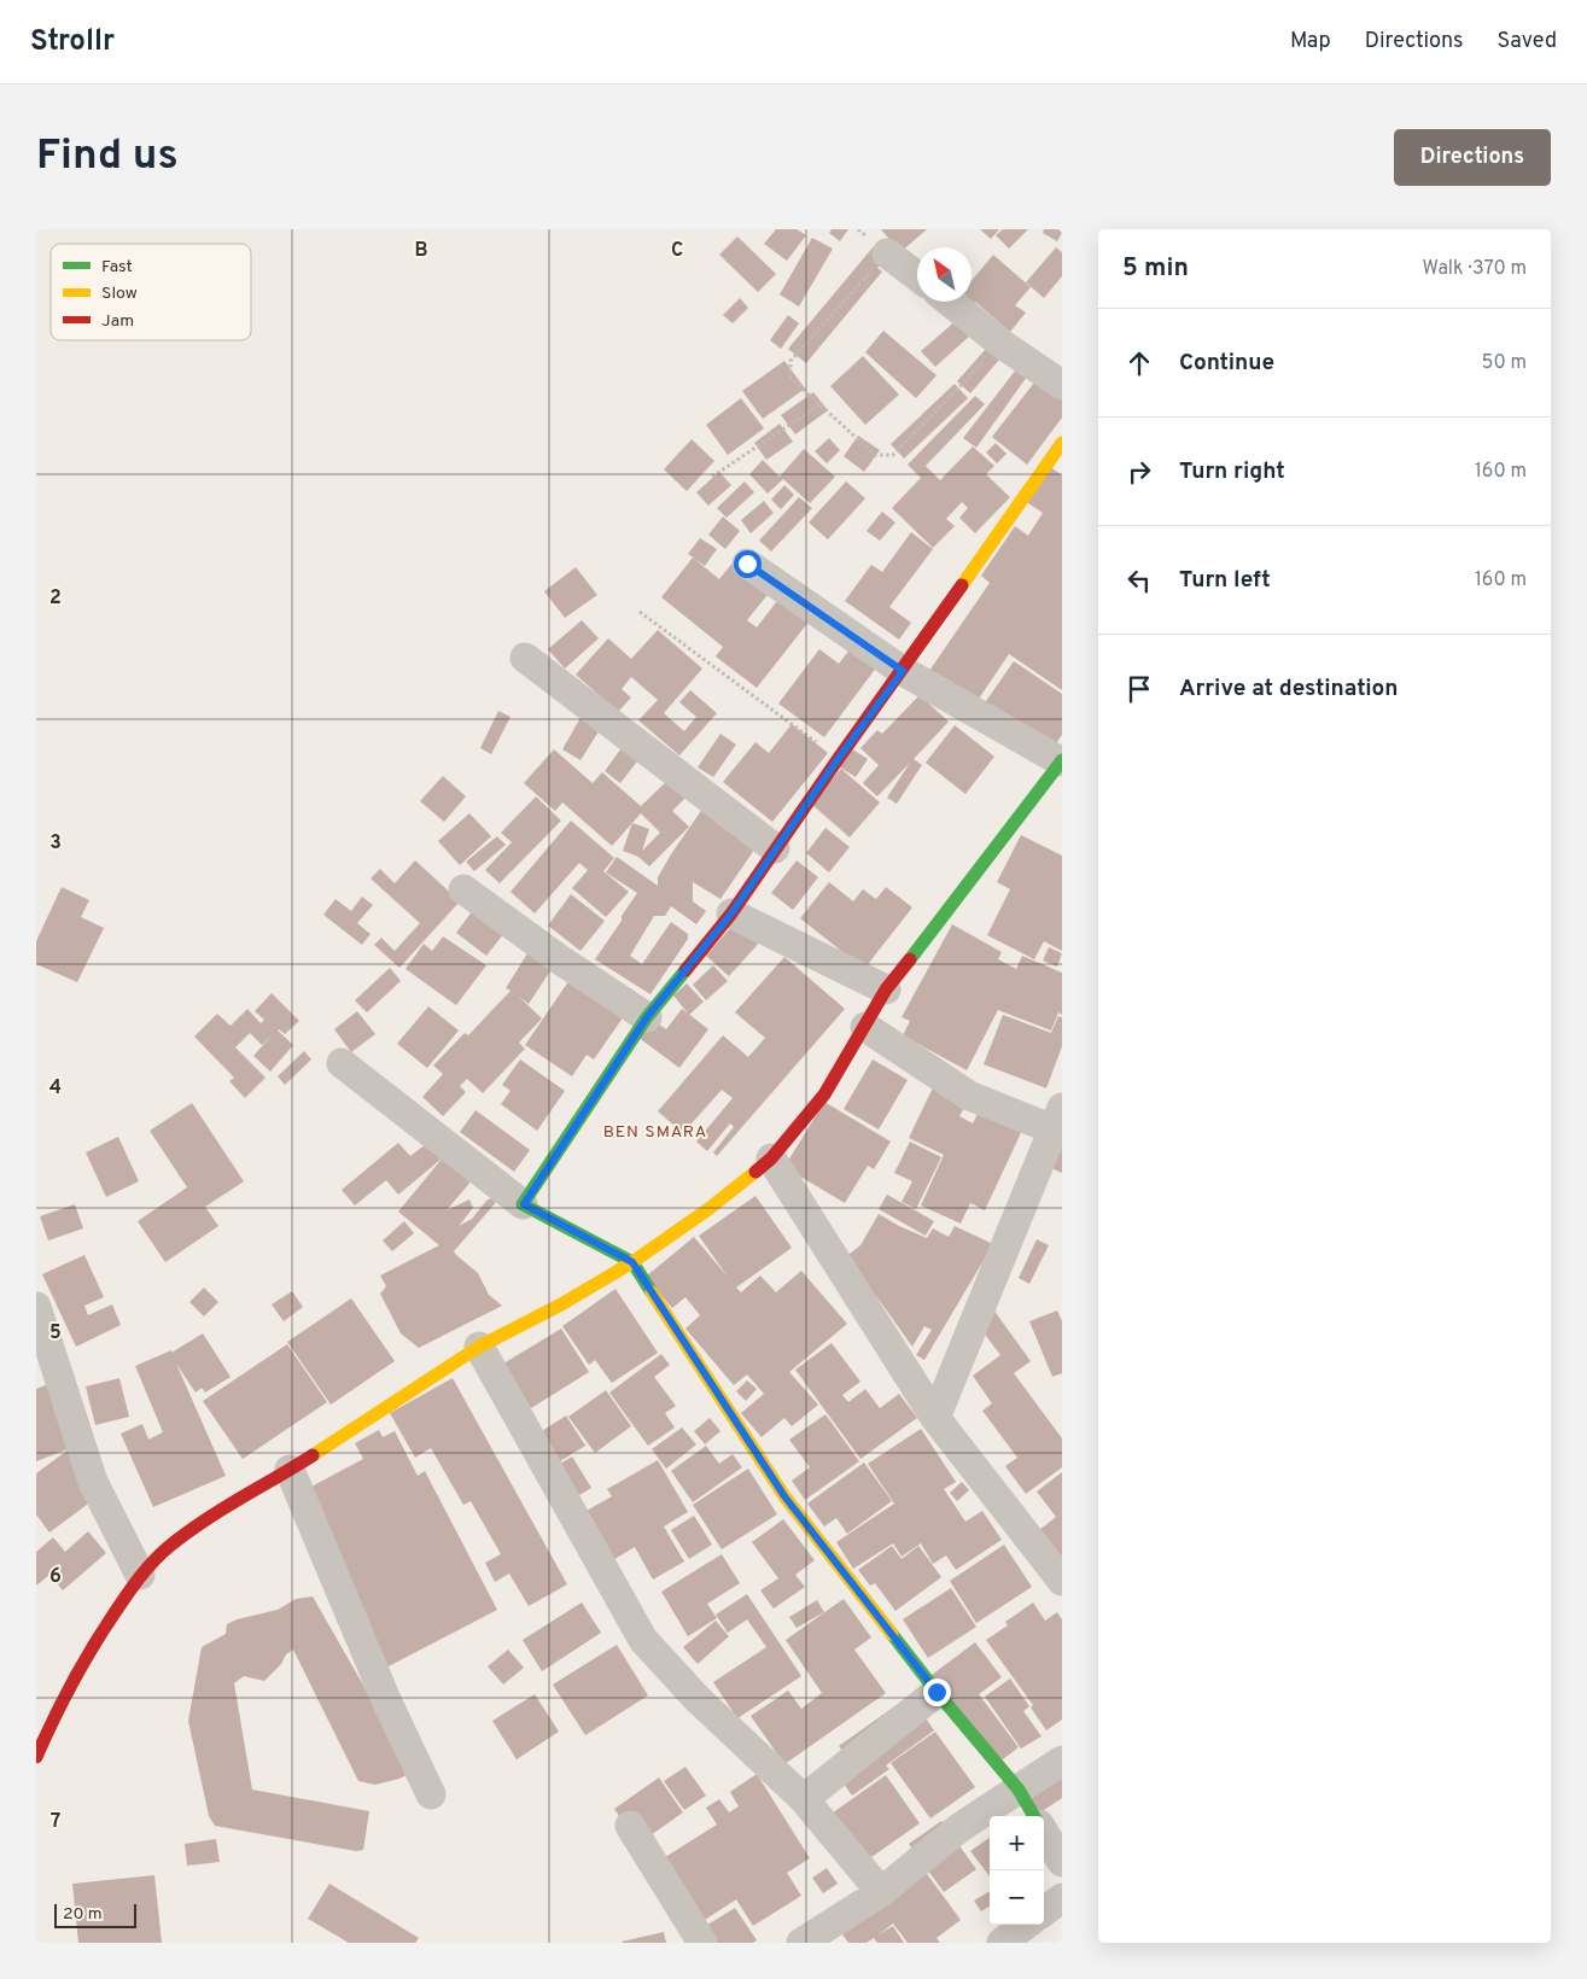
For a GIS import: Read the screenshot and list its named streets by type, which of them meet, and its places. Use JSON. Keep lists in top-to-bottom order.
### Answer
{
  "districts": ["BEN SMARA"],
  "legend": ["Fast", "Slow", "Jam"],
  "scale_bar": "20 m",
  "north": "top left",
  "page": {
    "header": "Strollr",
    "nav": ["Map", "Directions", "Saved"],
    "buttons": "Directions",
    "title": "Find us",
    "heading": ["5 min", "Walk · 370 m"],
    "list": [
      ["Continue", "50 m"],
      ["Turn right", "160 m"],
      ["Turn left", "160 m"],
      "Arrive at destination"
    ],
    "map_buttons": ["+", "−"],
    "scale": "20 m"
  },
  "grid": {
    "columns": ["B", "C"],
    "rows": [
      "2",
      "3",
      "4",
      "5",
      "6",
      "7"
    ]
  }
}
